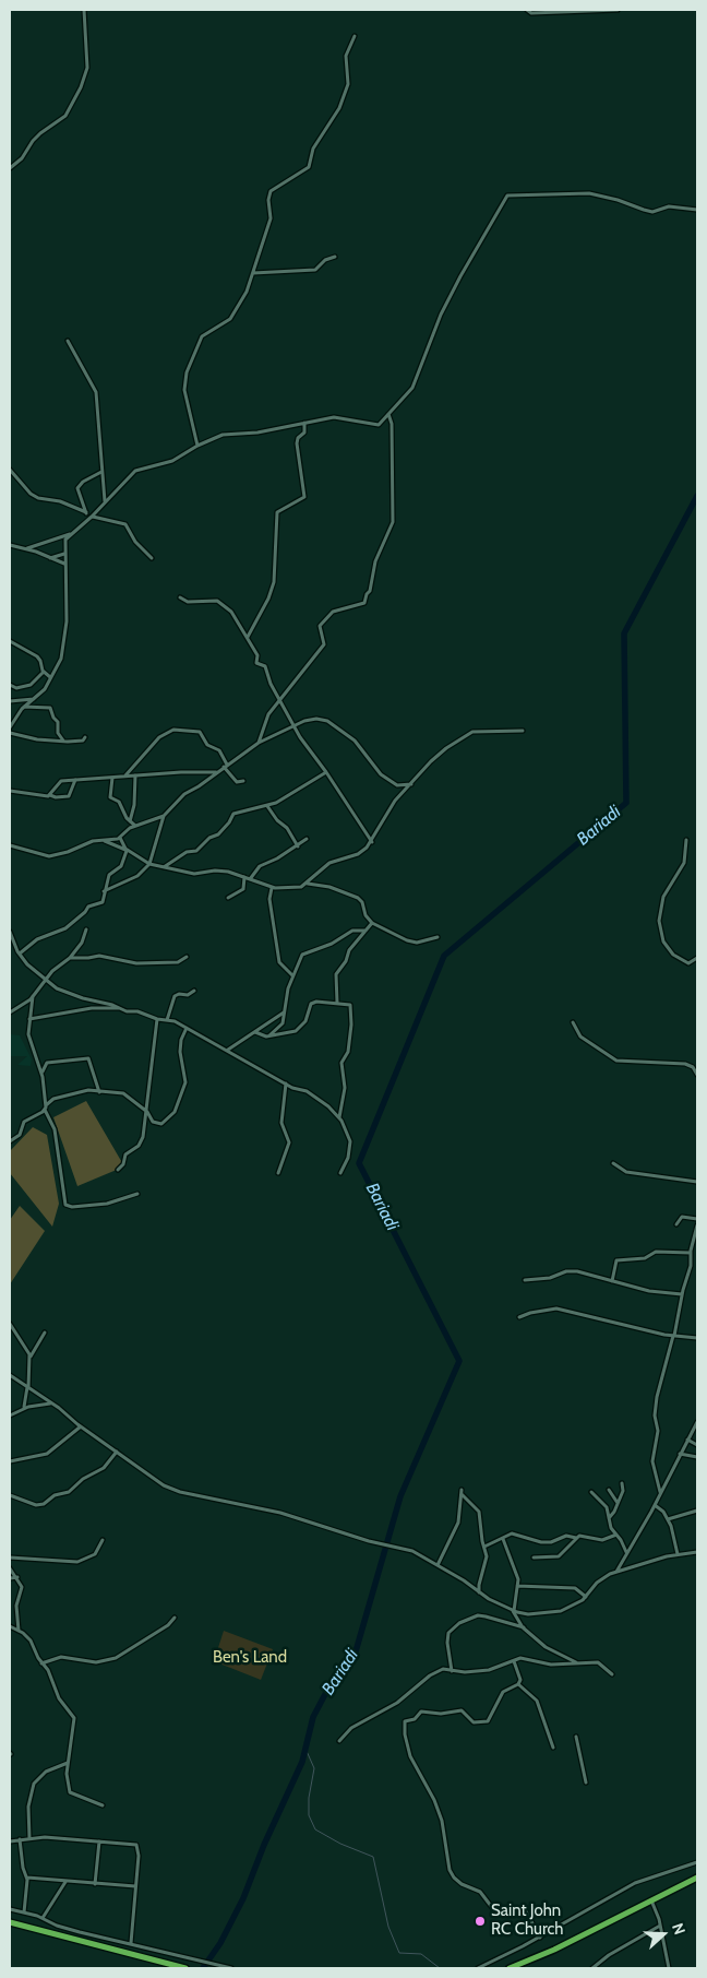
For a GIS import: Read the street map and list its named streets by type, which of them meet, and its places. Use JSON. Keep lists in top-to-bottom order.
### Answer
{
  "water": ["Bariadi"],
  "parks": ["Ben's Land"],
  "places": ["Saint John RC Church"],
  "north": "right"
}
